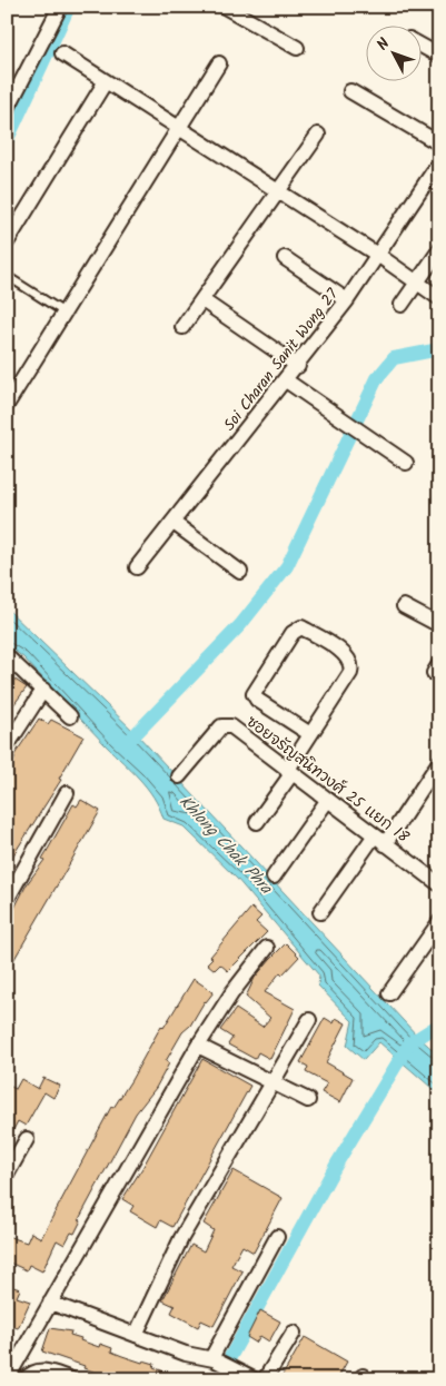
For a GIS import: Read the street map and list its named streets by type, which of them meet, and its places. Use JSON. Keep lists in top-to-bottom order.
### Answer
{
  "streets": {
    "street": ["Soi Charan Sanit Wong 27", "ซอยจรัญสนิทวงศ์ 25 แยก 18"]
  },
  "water": ["Khlong Chak Phra"],
  "north": "top left"
}
